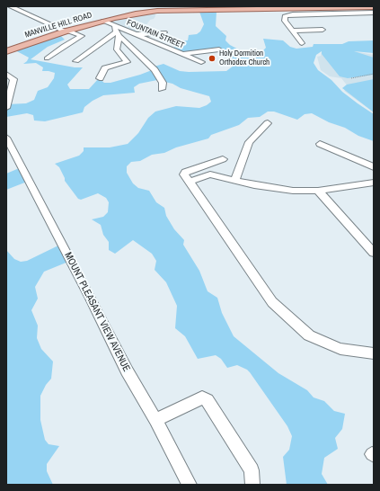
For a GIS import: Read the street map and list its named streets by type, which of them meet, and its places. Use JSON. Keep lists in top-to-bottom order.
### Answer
{
  "streets": {
    "main road": ["MANVILLE HILL ROAD"],
    "street": ["FOUNTAIN STREET", "MOUNT PLEASANT VIEW AVENUE"]
  },
  "crossings": [
    ["MANVILLE HILL ROAD", "FOUNTAIN STREET"]
  ],
  "places": ["Holy Dormition Orthodox Church"]
}
